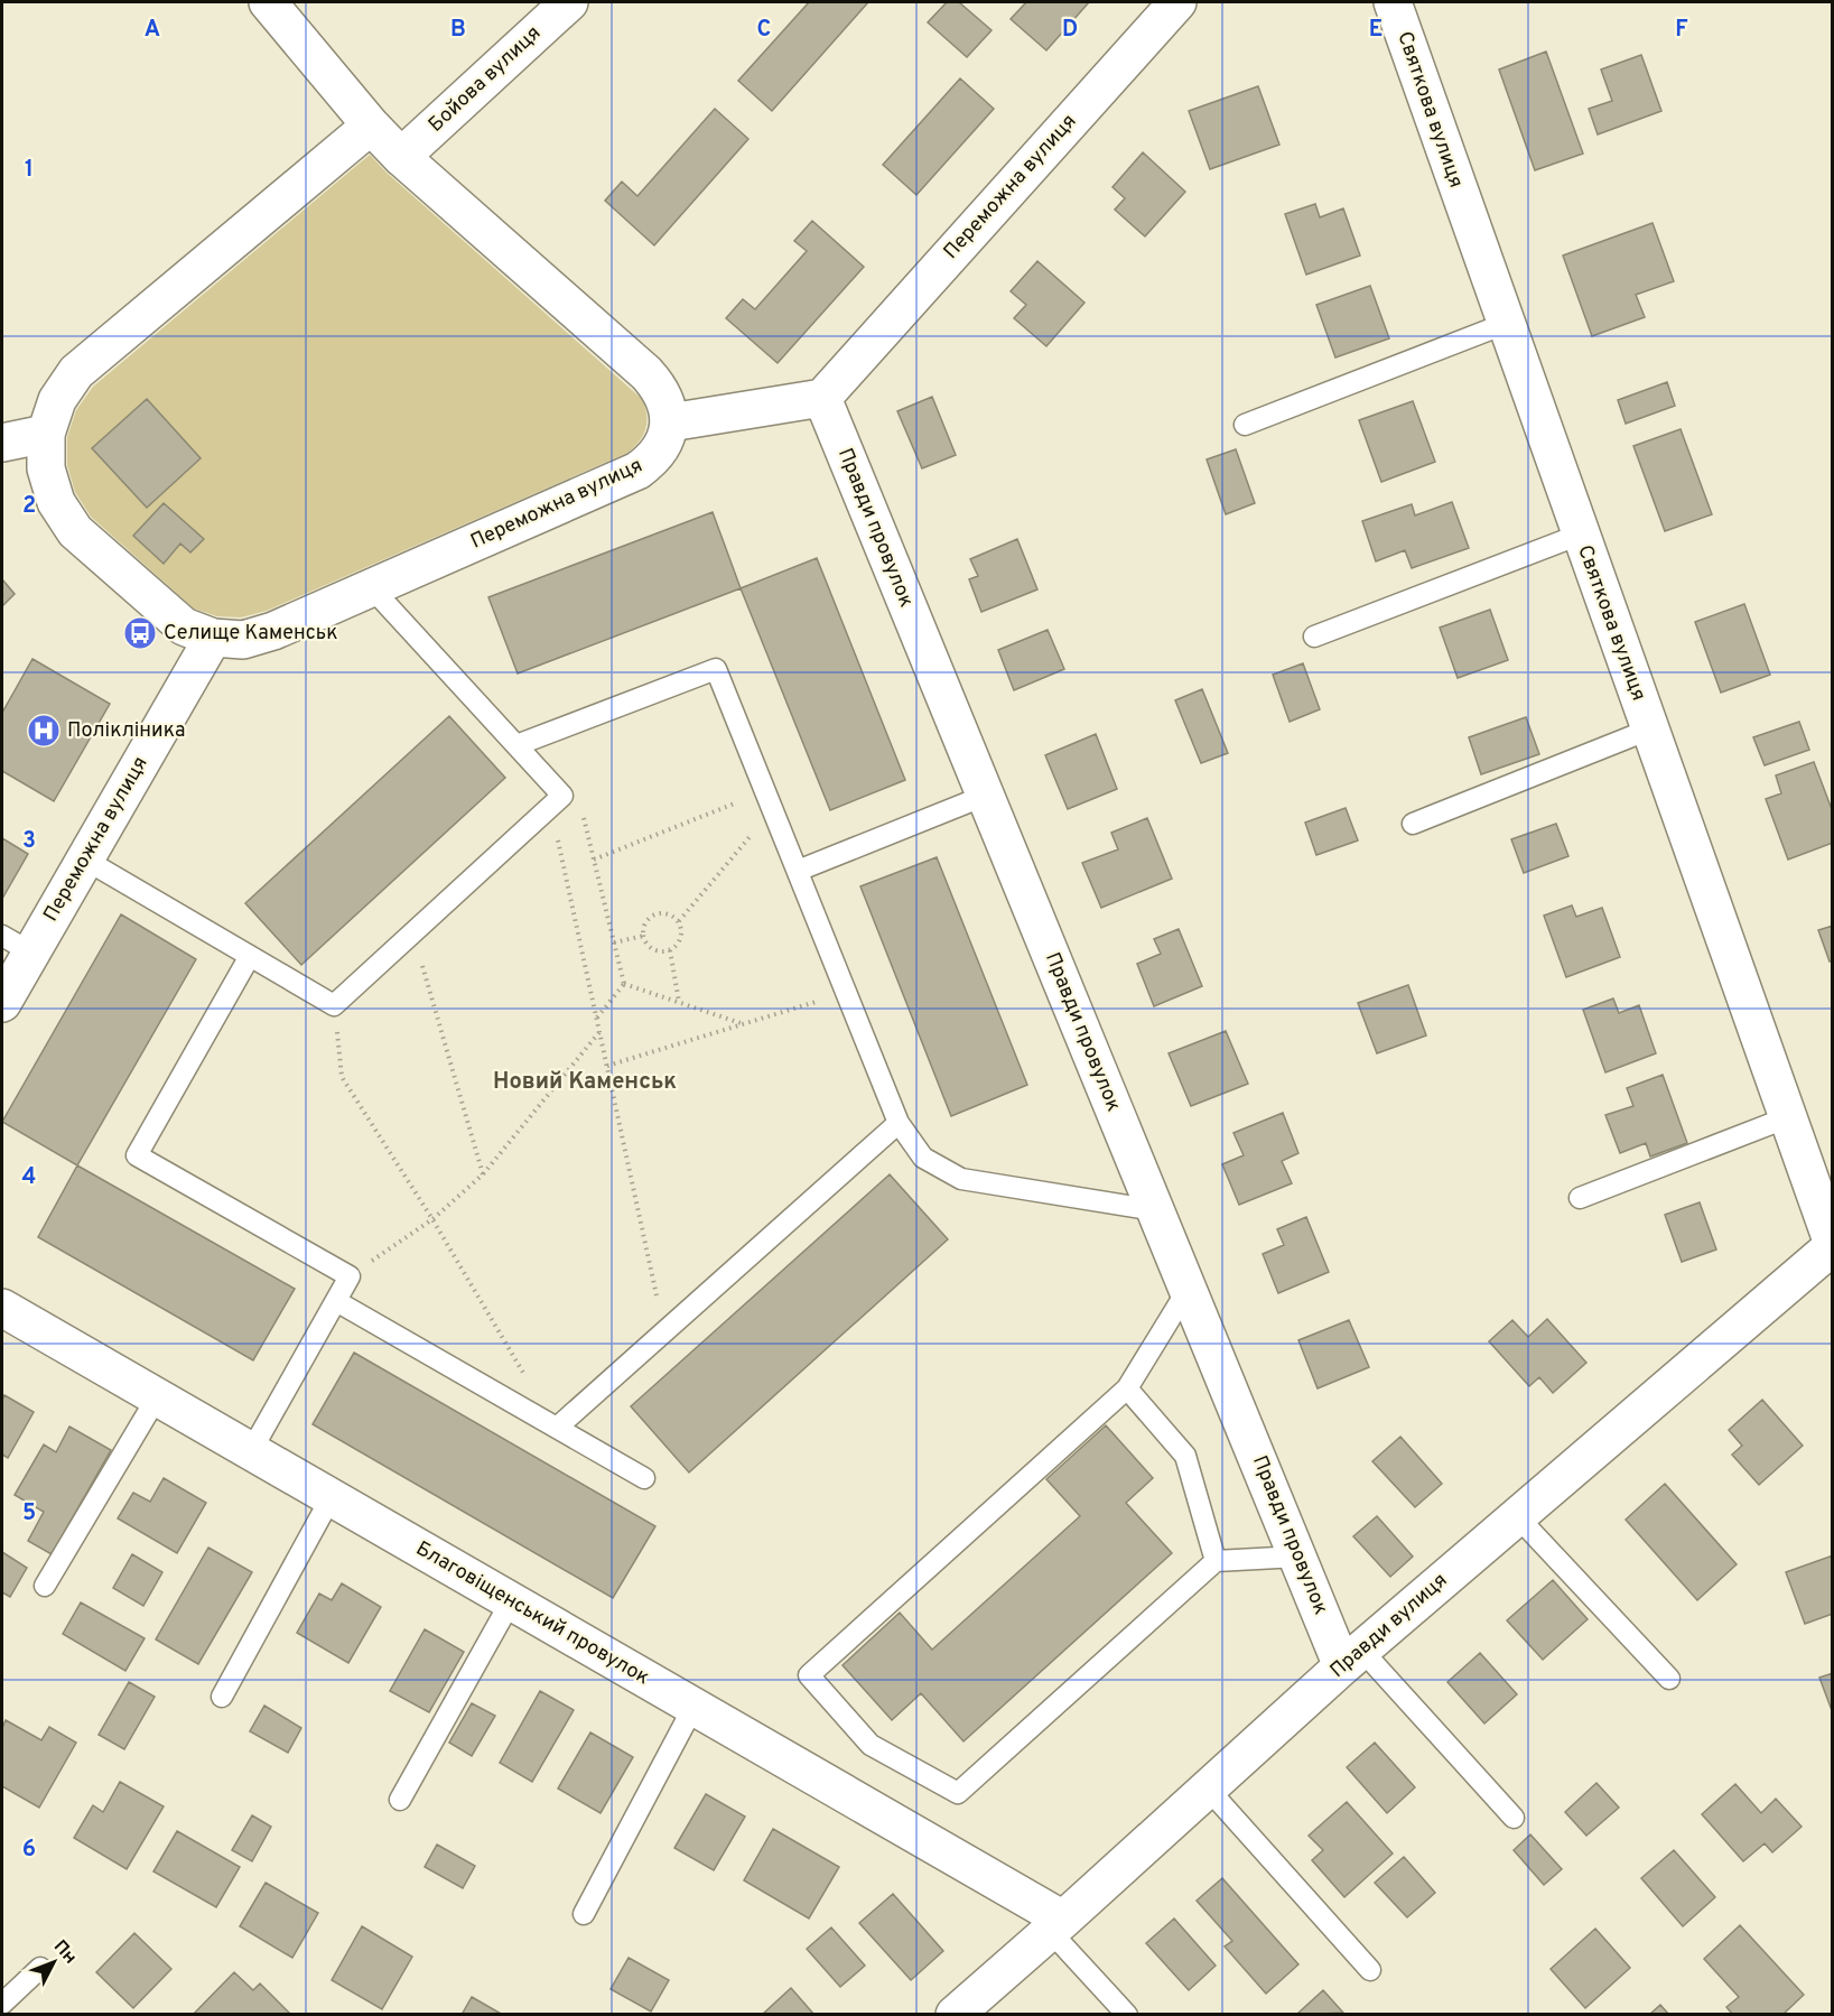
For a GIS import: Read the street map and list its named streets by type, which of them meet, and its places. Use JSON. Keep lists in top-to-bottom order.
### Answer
{
  "streets": {
    "street": [
      "Бойова вулиця",
      "Святкова вулиця",
      "Переможна вулиця",
      "Правди провулок",
      "Благовіщенський провулок",
      "Правди вулиця"
    ]
  },
  "crossings": [
    ["Святкова вулиця", "Правди вулиця"],
    ["Переможна вулиця", "Правди провулок"],
    ["Правди провулок", "Правди вулиця"],
    ["Благовіщенський провулок", "Правди вулиця"]
  ],
  "districts": ["Новий Каменськ"],
  "places": {
    "bus stop": ["Селище Каменськ"],
    "hospital": ["Полікліника"]
  },
  "north": "top right",
  "grid": {
    "columns": [
      "A",
      "B",
      "C",
      "D",
      "E",
      "F"
    ],
    "rows": [
      "1",
      "2",
      "3",
      "4",
      "5",
      "6"
    ]
  }
}
